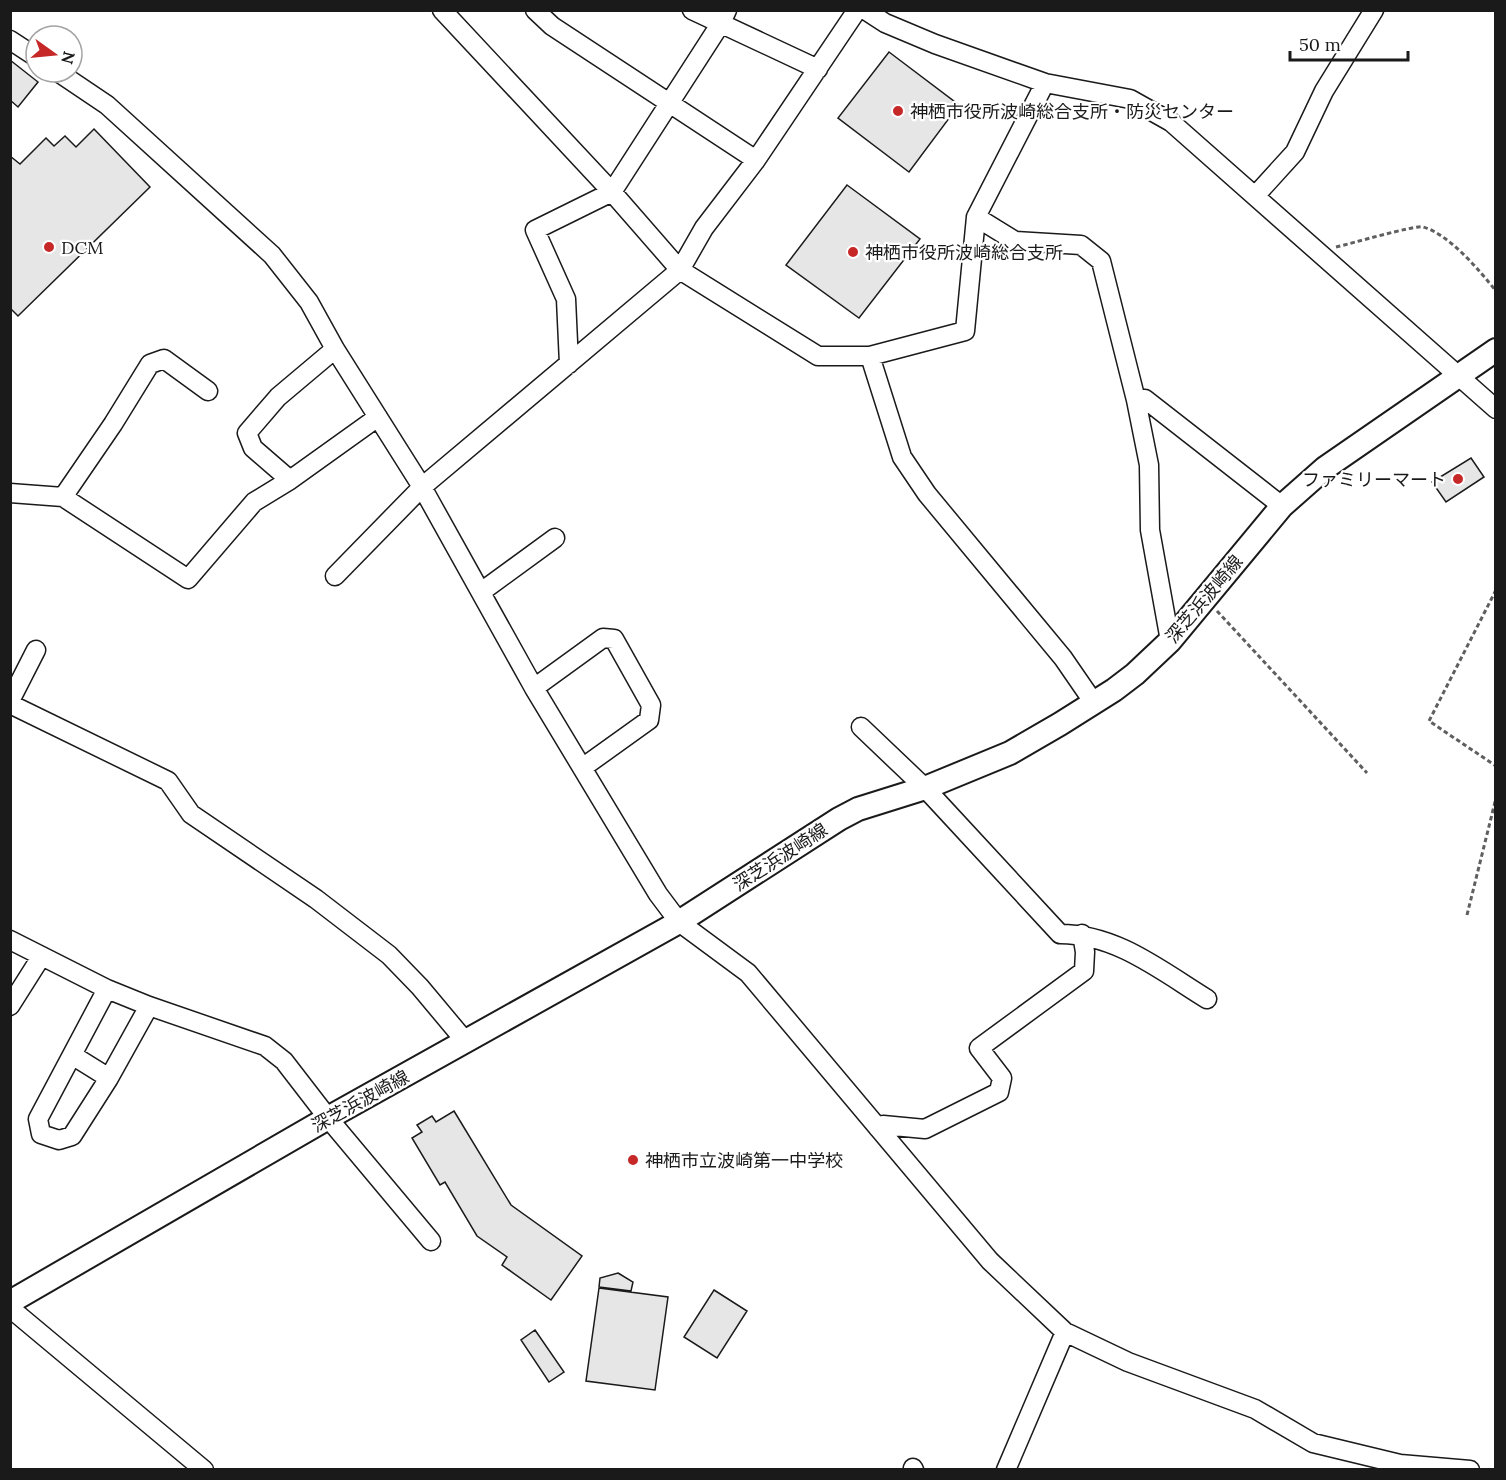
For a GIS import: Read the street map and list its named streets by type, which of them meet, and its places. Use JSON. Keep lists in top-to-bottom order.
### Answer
{
  "streets": {
    "main road": ["深芝浜波崎線"]
  },
  "places": [
    "神栖市役所波崎総合支所・防災センター",
    "DCM",
    "神栖市役所波崎総合支所",
    "ファミリーマート",
    "神栖市立波崎第一中学校"
  ],
  "scale_bar": "50 m",
  "north": "right"
}
